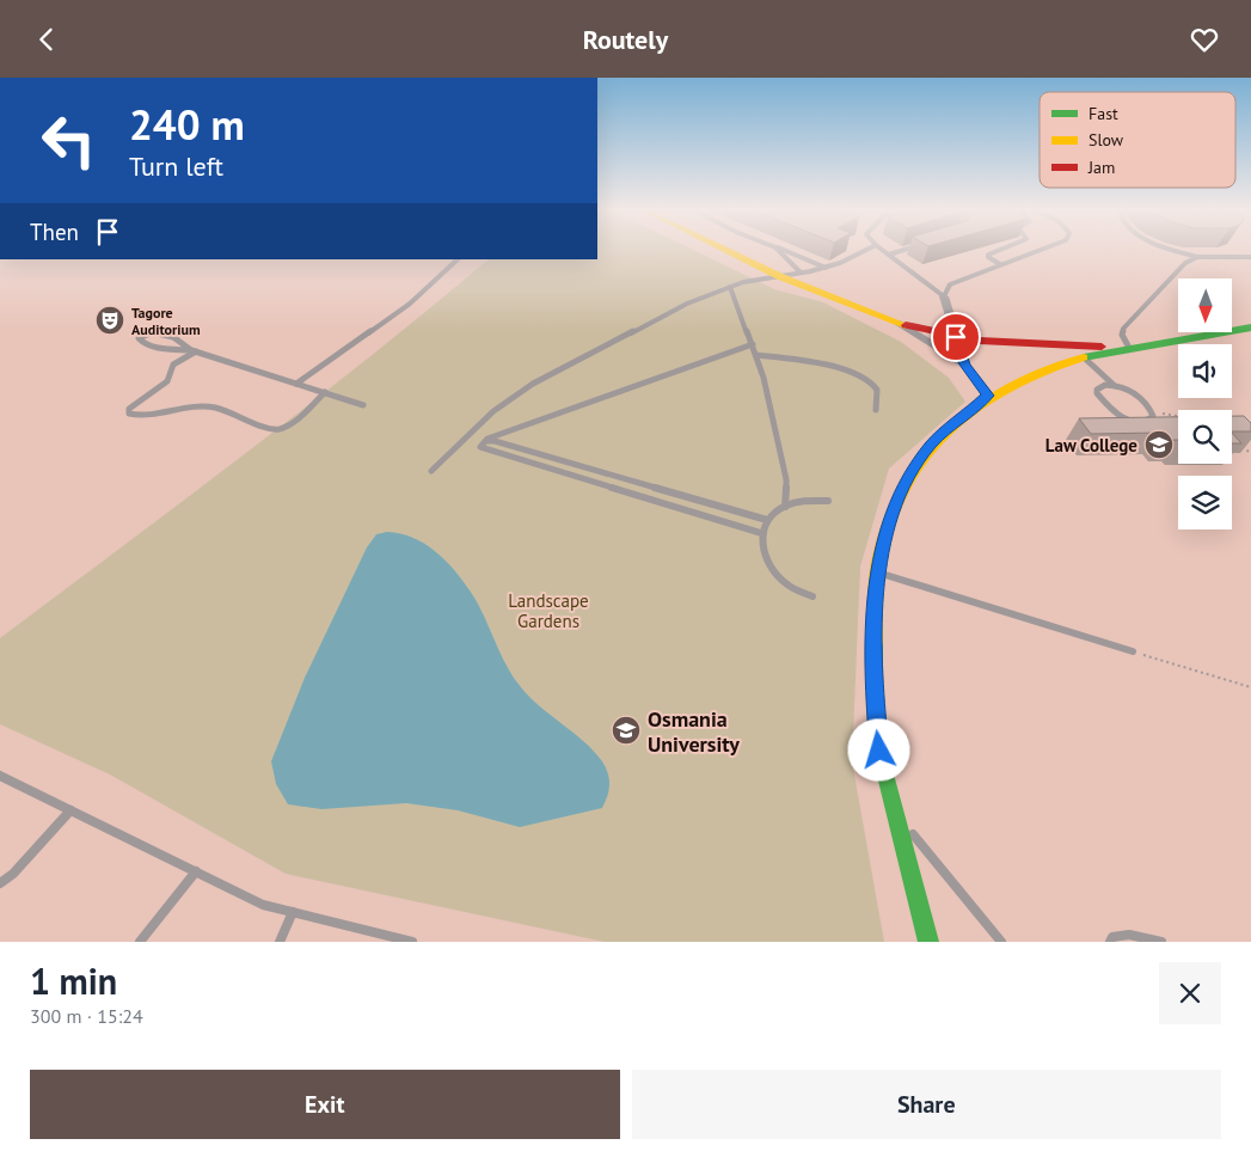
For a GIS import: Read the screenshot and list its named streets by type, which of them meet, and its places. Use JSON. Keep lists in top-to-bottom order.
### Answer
{
  "parks": ["Landscape Gardens"],
  "places": {
    "theatre": ["Tagore Auditorium"],
    "school or university": ["Law College", "Osmania University"]
  },
  "legend": ["Fast", "Slow", "Jam"],
  "north": "bottom",
  "page": {
    "header": "Routely",
    "turn": ["240 m", "Turn left"],
    "then": "Then",
    "heading": ["1 min", "300 m · 15:24"],
    "buttons": ["Exit", "Share"]
  }
}
